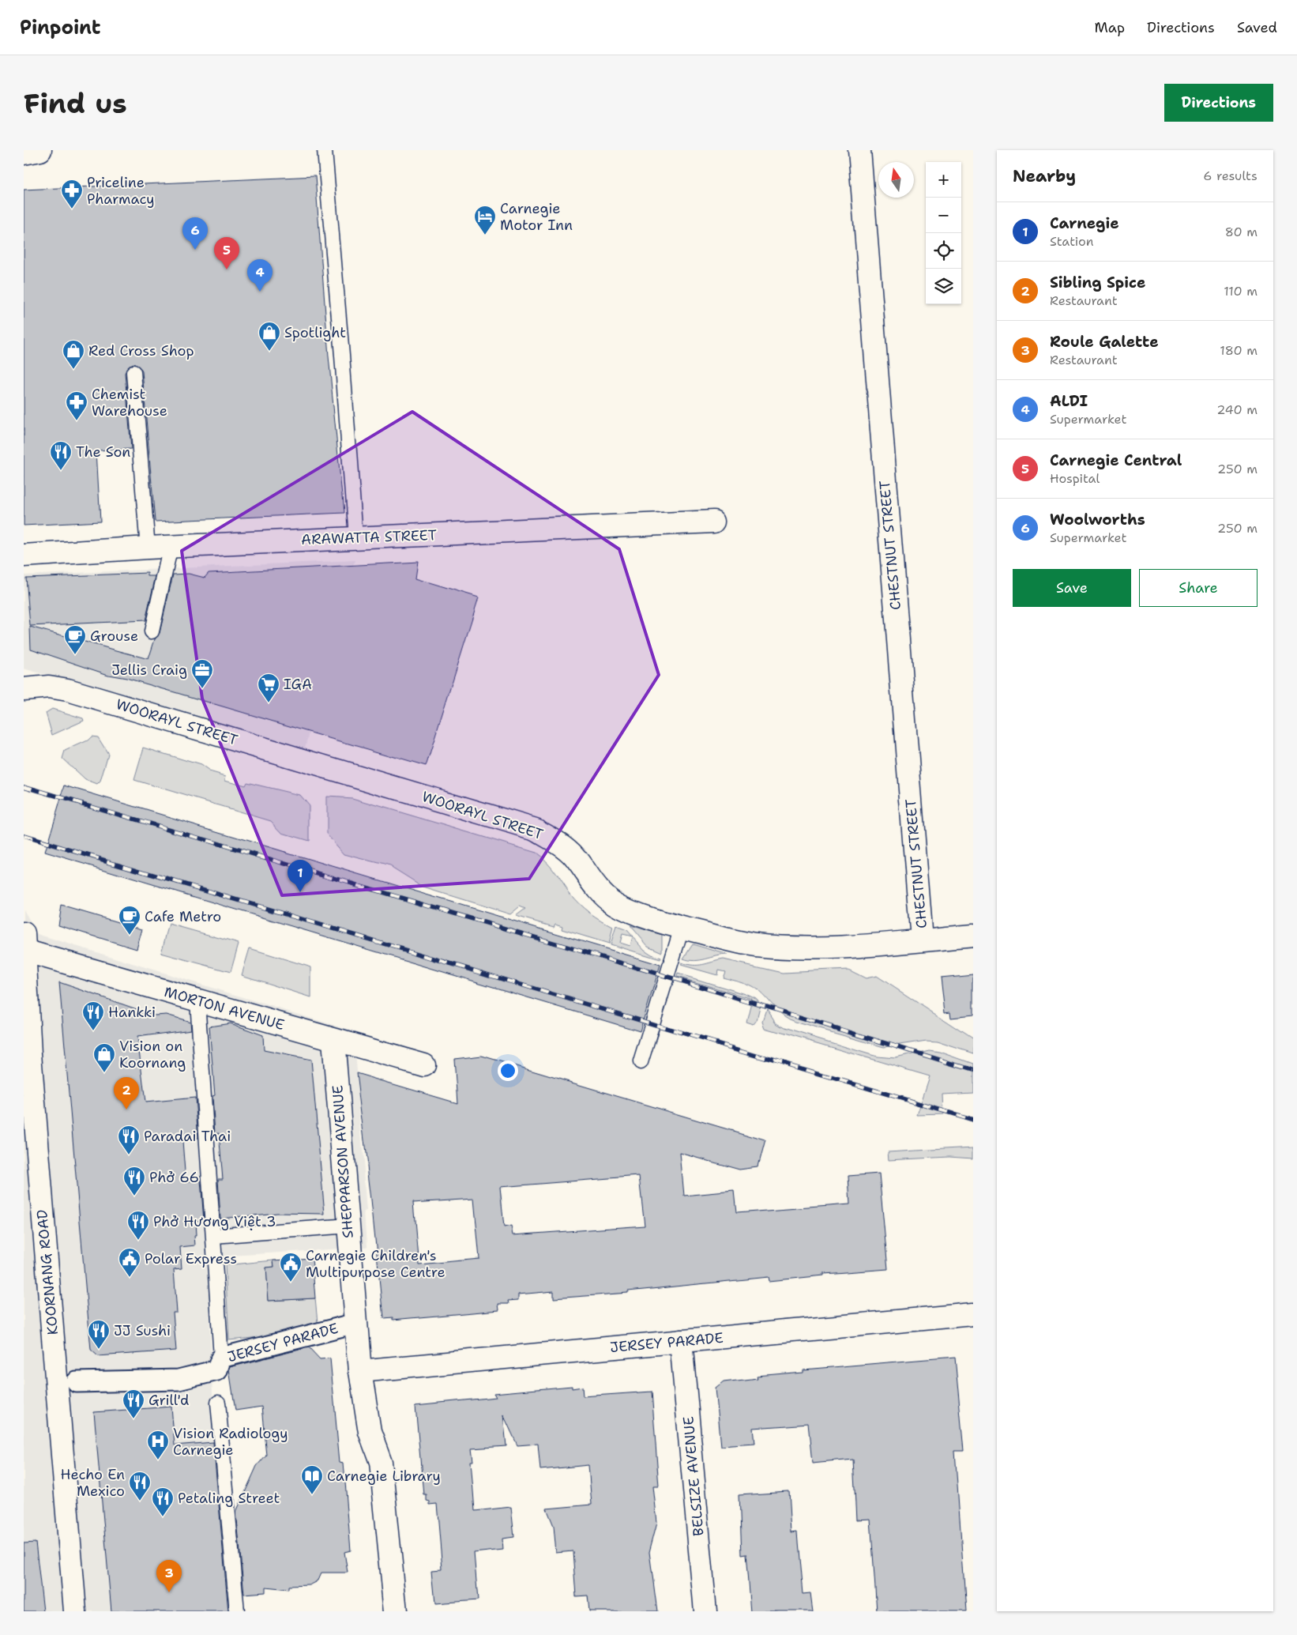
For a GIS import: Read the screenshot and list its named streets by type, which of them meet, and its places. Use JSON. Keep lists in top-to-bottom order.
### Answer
{
  "streets": {
    "main road": [
      "ARAWATTA STREET",
      "CHESTNUT STREET",
      "WOORAYL STREET",
      "MORTON AVENUE",
      "SHEPPARSON AVENUE",
      "KOORNANG ROAD",
      "JERSEY PARADE",
      "BELSIZE AVENUE"
    ]
  },
  "crossings": [
    ["CHESTNUT STREET", "WOORAYL STREET"],
    ["MORTON AVENUE", "SHEPPARSON AVENUE"],
    ["MORTON AVENUE", "KOORNANG ROAD"],
    ["SHEPPARSON AVENUE", "JERSEY PARADE"],
    ["JERSEY PARADE", "BELSIZE AVENUE"]
  ],
  "places": {
    "pharmacy": ["Priceline Pharmacy", "Chemist Warehouse"],
    "hotel": ["Carnegie Motor Inn"],
    "shop": ["Spotlight", "Red Cross Shop", "Vision on Koornang"],
    "restaurant": [
      "The Son",
      "Hankki",
      "Paradai Thai",
      "Phở 66",
      "Phở Hương Việt 3",
      "JJ Sushi",
      "Grill'd",
      "Hecho En Mexico",
      "Petaling Street"
    ],
    "cafe": ["Grouse", "Cafe Metro"],
    "office": ["Jellis Craig"],
    "supermarket": ["IGA"],
    "public building": ["Polar Express", "Carnegie Children's Multipurpose Centre"],
    "hospital": ["Vision Radiology Carnegie"],
    "library": ["Carnegie Library"]
  },
  "north": "top",
  "page": {
    "header": "Pinpoint",
    "nav": ["Map", "Directions", "Saved"],
    "buttons": [
      "Directions",
      ["Save", "Share"]
    ],
    "title": "Find us",
    "heading": ["Nearby", "6 results"],
    "map_buttons": ["+", "−"],
    "list": [
      {
        "mark": "1",
        "name": "Carnegie",
        "note": "Station",
        "value": "80 m"
      },
      {
        "mark": "2",
        "name": "Sibling Spice",
        "note": "Restaurant",
        "value": "110 m"
      },
      {
        "mark": "3",
        "name": "Roule Galette",
        "note": "Restaurant",
        "value": "180 m"
      },
      {
        "mark": "4",
        "name": "ALDI",
        "note": "Supermarket",
        "value": "240 m"
      },
      {
        "mark": "5",
        "name": "Carnegie Central",
        "note": "Hospital",
        "value": "250 m"
      },
      {
        "mark": "6",
        "name": "Woolworths",
        "note": "Supermarket",
        "value": "250 m"
      }
    ],
    "pins": [
      "6",
      "5",
      "4",
      "1",
      "2",
      "3"
    ]
  }
}
